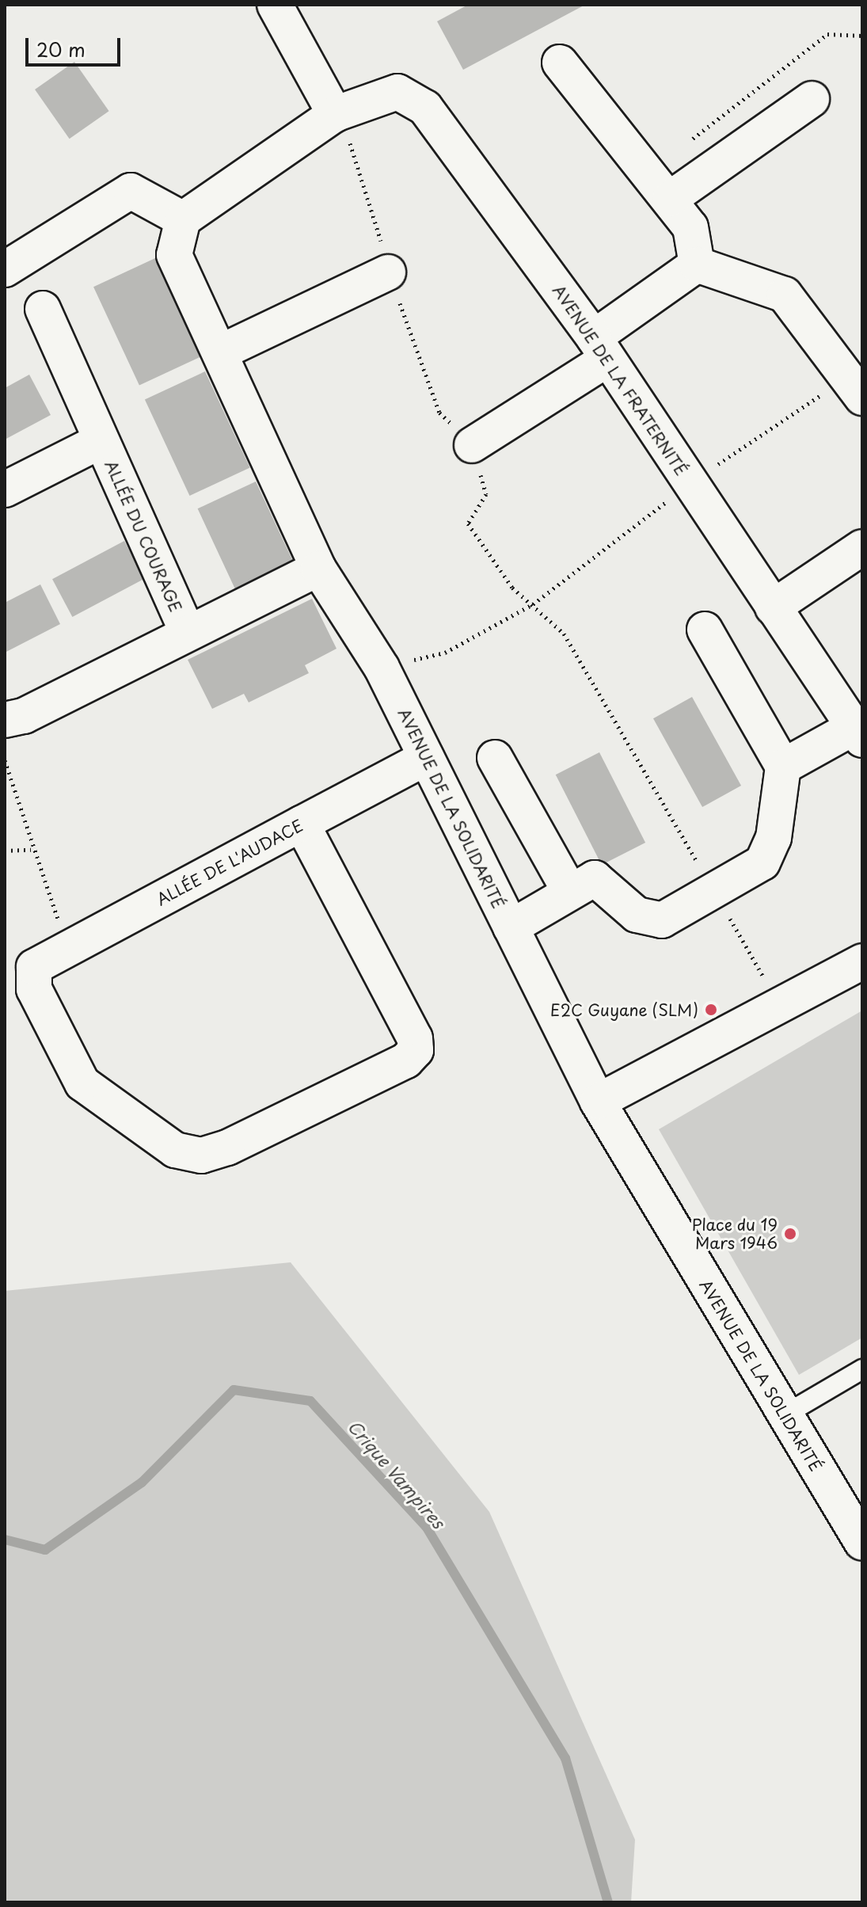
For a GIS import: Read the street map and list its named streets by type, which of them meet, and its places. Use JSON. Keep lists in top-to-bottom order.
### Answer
{
  "streets": {
    "street": [
      "AVENUE DE LA FRATERNITÉ",
      "ALLÉE DU COURAGE",
      "AVENUE DE LA SOLIDARITÉ",
      "ALLÉE DE L'AUDACE"
    ]
  },
  "crossings": [
    ["ALLÉE DU COURAGE", "AVENUE DE LA SOLIDARITÉ"],
    ["AVENUE DE LA SOLIDARITÉ", "ALLÉE DE L'AUDACE"]
  ],
  "water": ["Crique Vampires"],
  "places": ["E2C Guyane (SLM)", "Place du 19 Mars 1946"],
  "scale_bar": "20 m"
}
